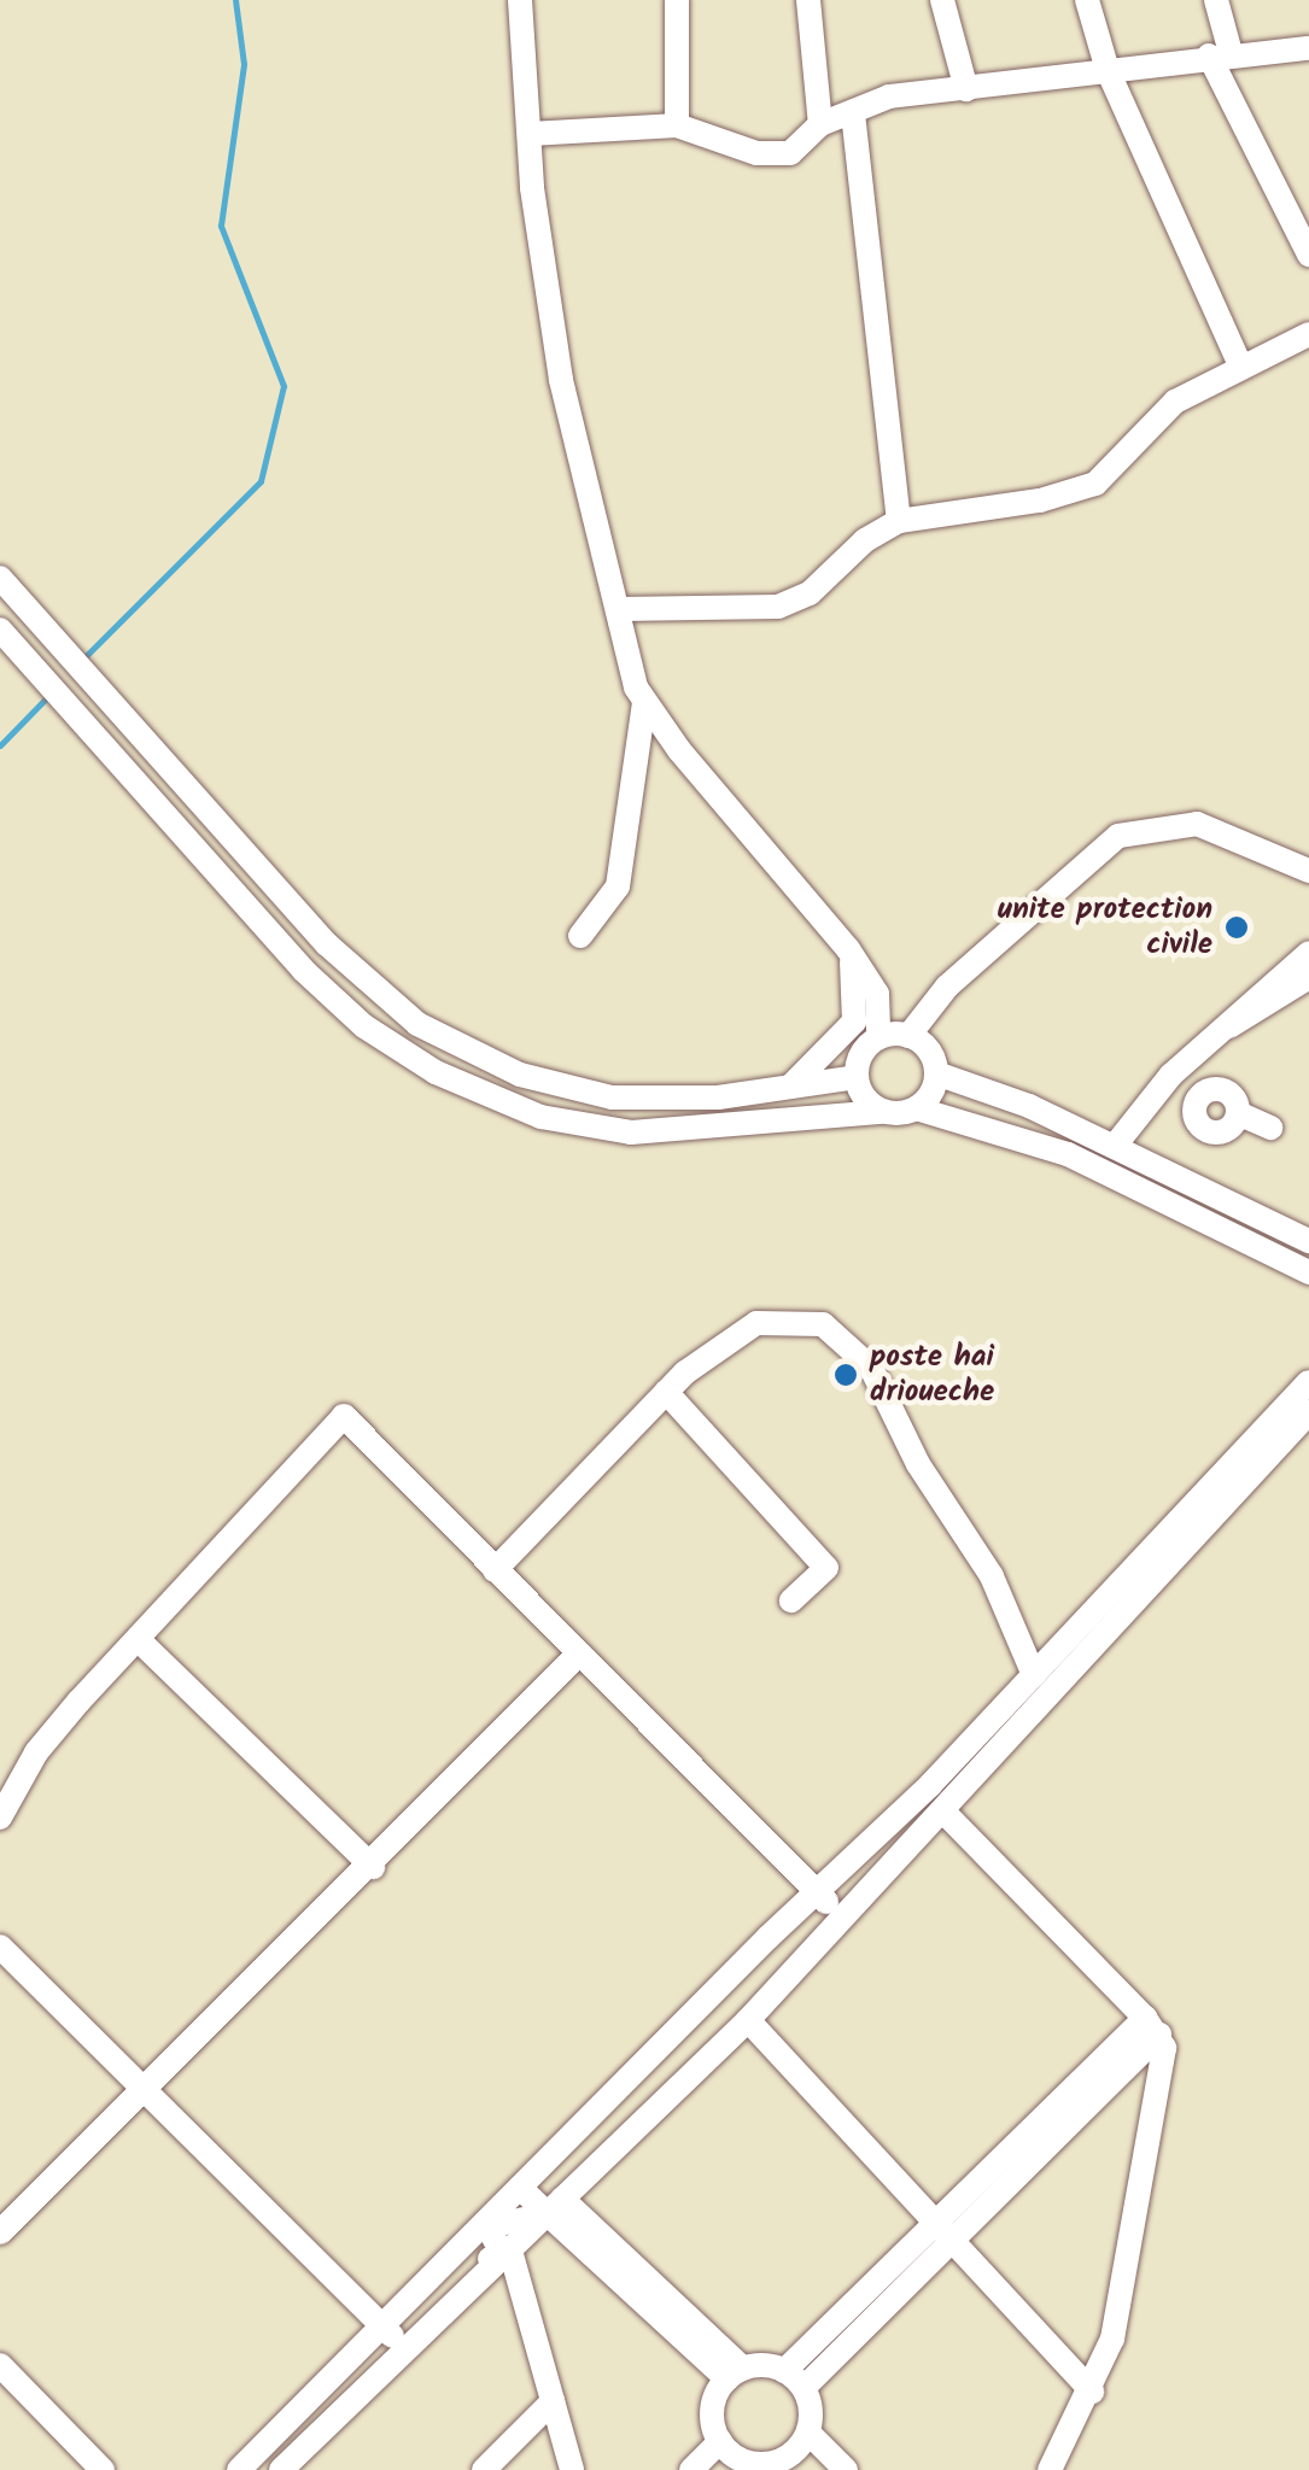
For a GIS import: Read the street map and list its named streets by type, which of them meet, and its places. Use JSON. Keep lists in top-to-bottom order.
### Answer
{
  "places": ["unite protection civile", "poste hai drioueche"]
}
